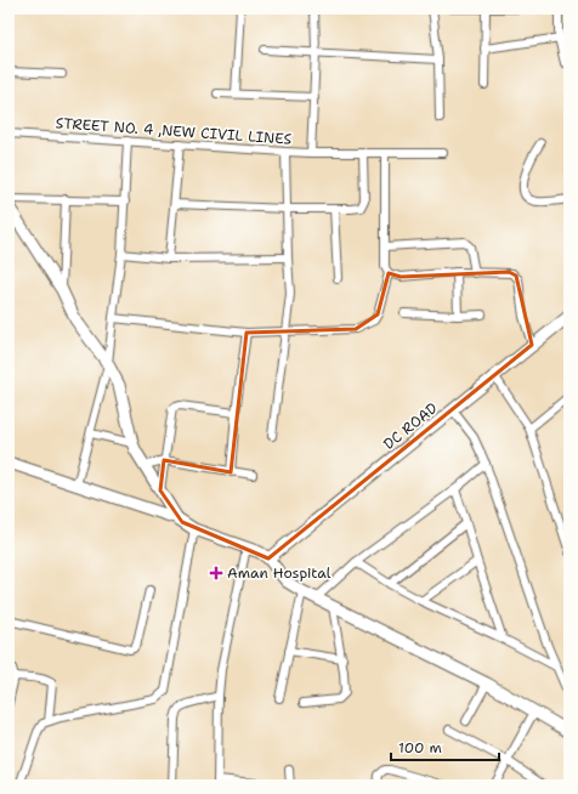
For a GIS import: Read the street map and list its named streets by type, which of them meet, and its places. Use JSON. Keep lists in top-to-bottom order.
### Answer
{
  "streets": {
    "main road": ["DC ROAD"],
    "street": ["STREET NO. 4 ,NEW CIVIL LINES"]
  },
  "places": {
    "health": ["Aman Hospital"]
  },
  "scale_bar": "100 m"
}
